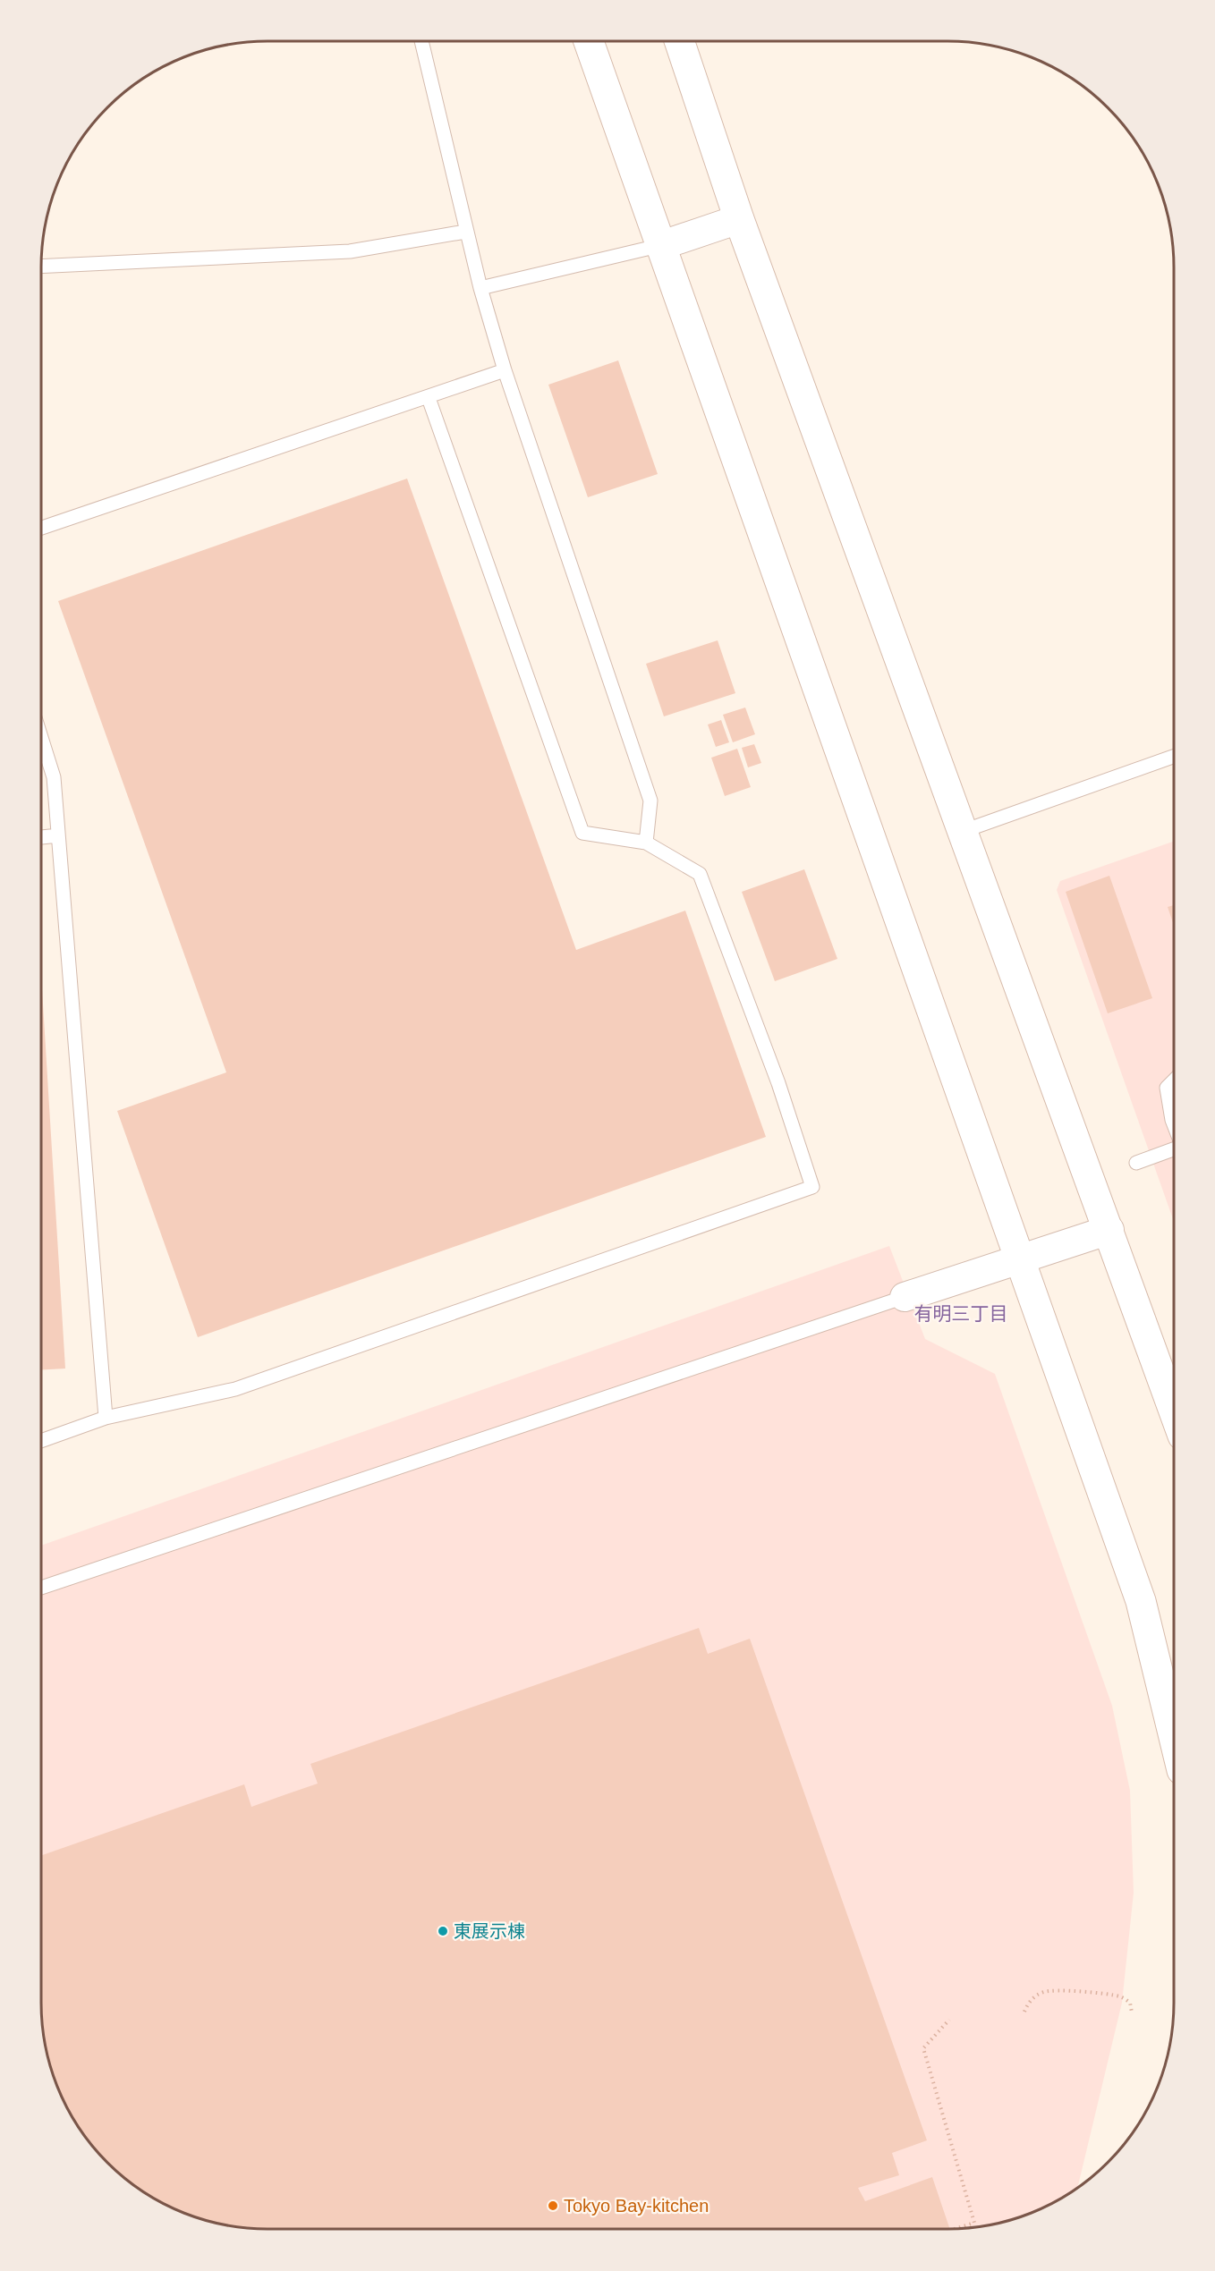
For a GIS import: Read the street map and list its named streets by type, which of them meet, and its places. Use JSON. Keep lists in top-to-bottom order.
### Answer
{
  "districts": ["有明三丁目"],
  "places": ["東展示棟", "Tokyo Bay-kitchen"]
}
